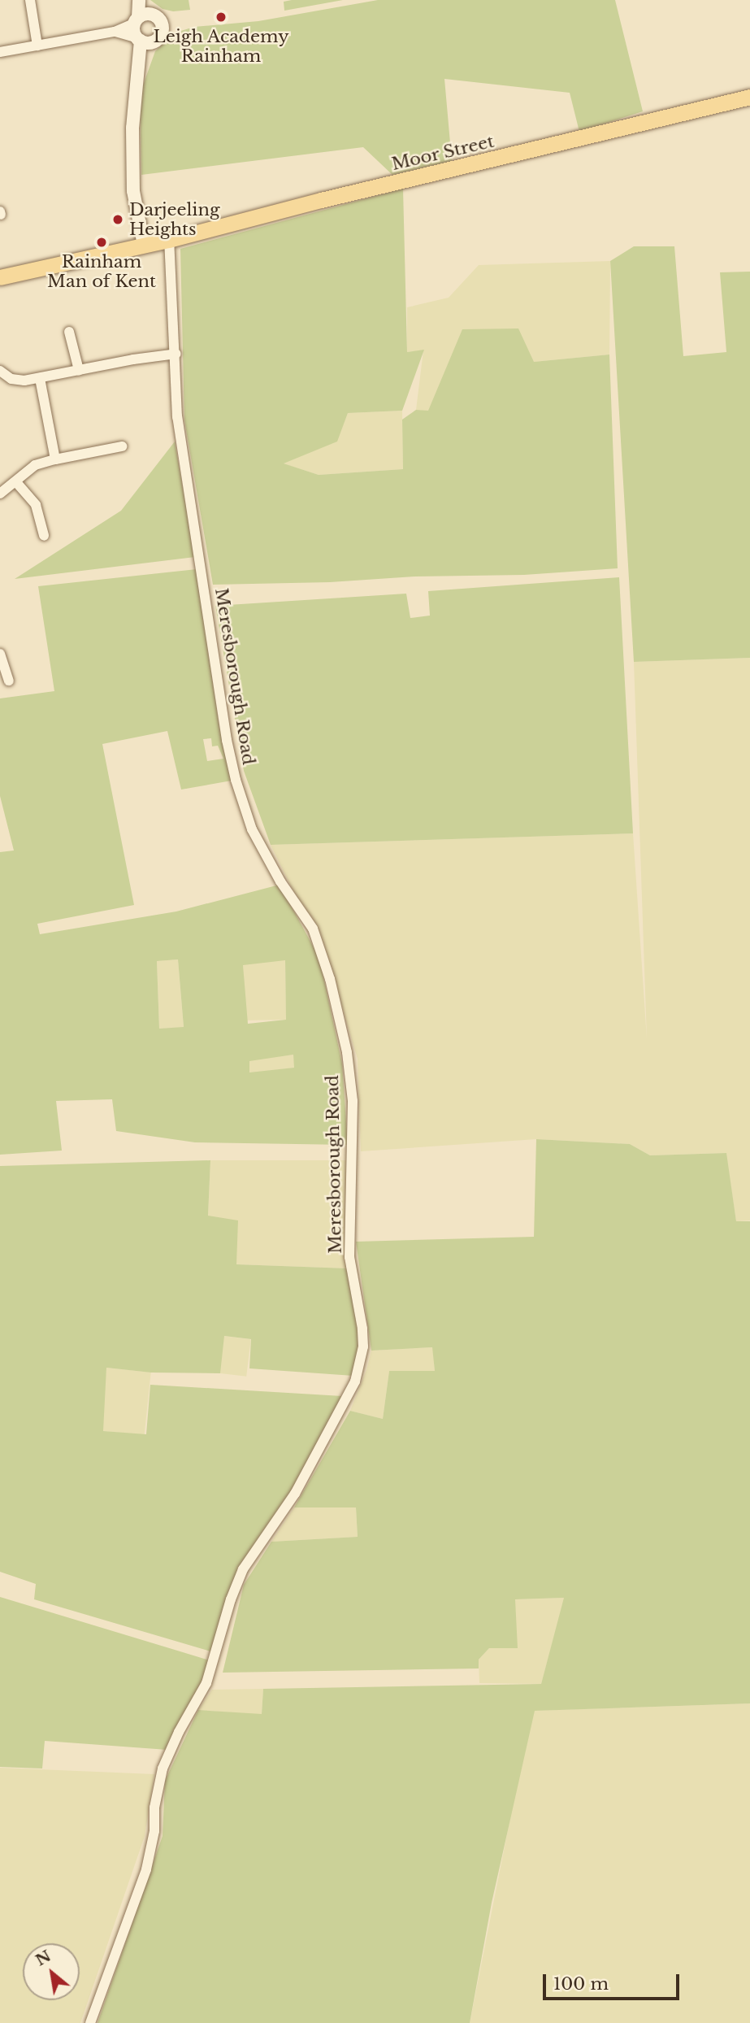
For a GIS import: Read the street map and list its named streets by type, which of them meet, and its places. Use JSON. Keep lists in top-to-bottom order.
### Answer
{
  "streets": {
    "main road": ["Moor Street"],
    "street": ["Meresborough Road"]
  },
  "crossings": [
    ["Moor Street", "Meresborough Road"]
  ],
  "places": ["Leigh Academy Rainham", "Darjeeling Heights", "Rainham Man of Kent"],
  "scale_bar": "100 m",
  "north": "top left"
}
